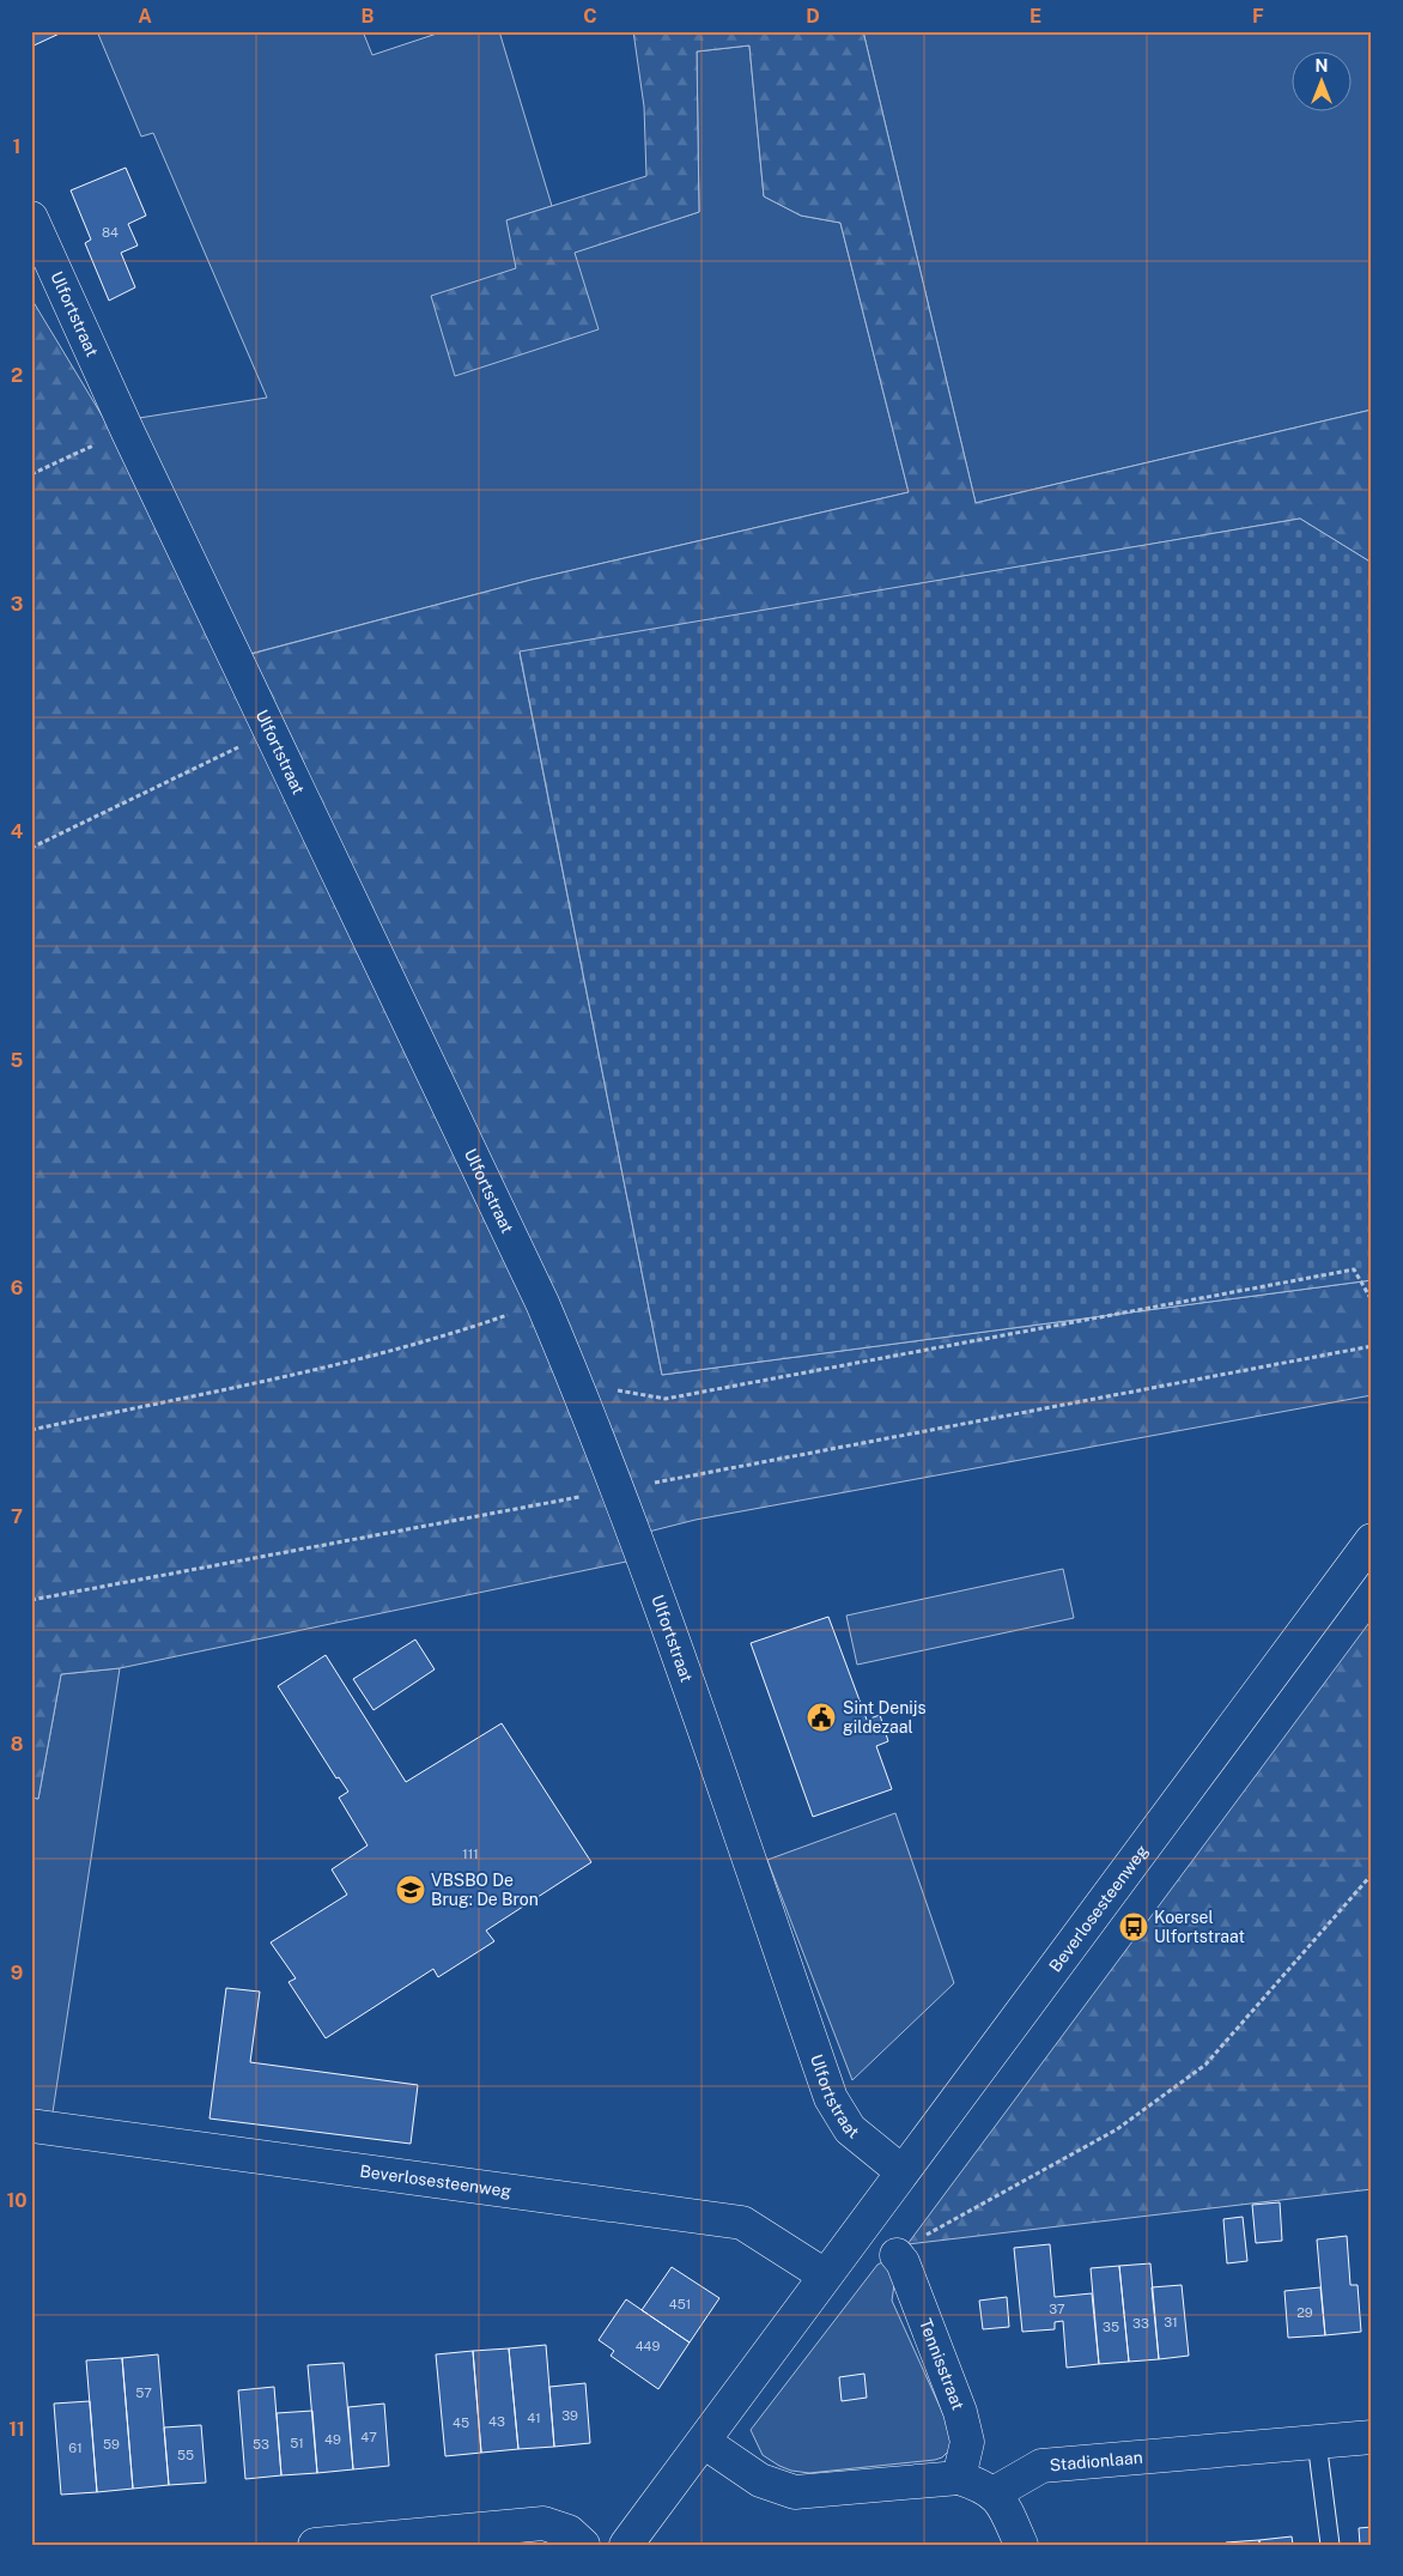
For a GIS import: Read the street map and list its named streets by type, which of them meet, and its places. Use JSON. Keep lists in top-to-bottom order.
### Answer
{
  "streets": {
    "street": [
      "Ulfortstraat",
      "Beverlosesteenweg",
      "Tennisstraat",
      "Stadionlaan"
    ]
  },
  "crossings": [
    ["Ulfortstraat", "Beverlosesteenweg"]
  ],
  "places": {
    "public building": ["Sint Denijs gildezaal"],
    "school or university": ["VBSBO De Brug: De Bron"],
    "bus stop": ["Koersel Ulfortstraat"]
  },
  "house_numbers": [
    "84",
    "111",
    "451",
    "37",
    "29",
    "31",
    "33",
    "35",
    "449",
    "57",
    "39",
    "41",
    "43",
    "45",
    "47",
    "49",
    "51",
    "59",
    "53",
    "61",
    "55"
  ],
  "north": "top",
  "grid": {
    "columns": [
      "A",
      "B",
      "C",
      "D",
      "E",
      "F"
    ],
    "rows": [
      "1",
      "2",
      "3",
      "4",
      "5",
      "6",
      "7",
      "8",
      "9",
      "10",
      "11"
    ]
  }
}
